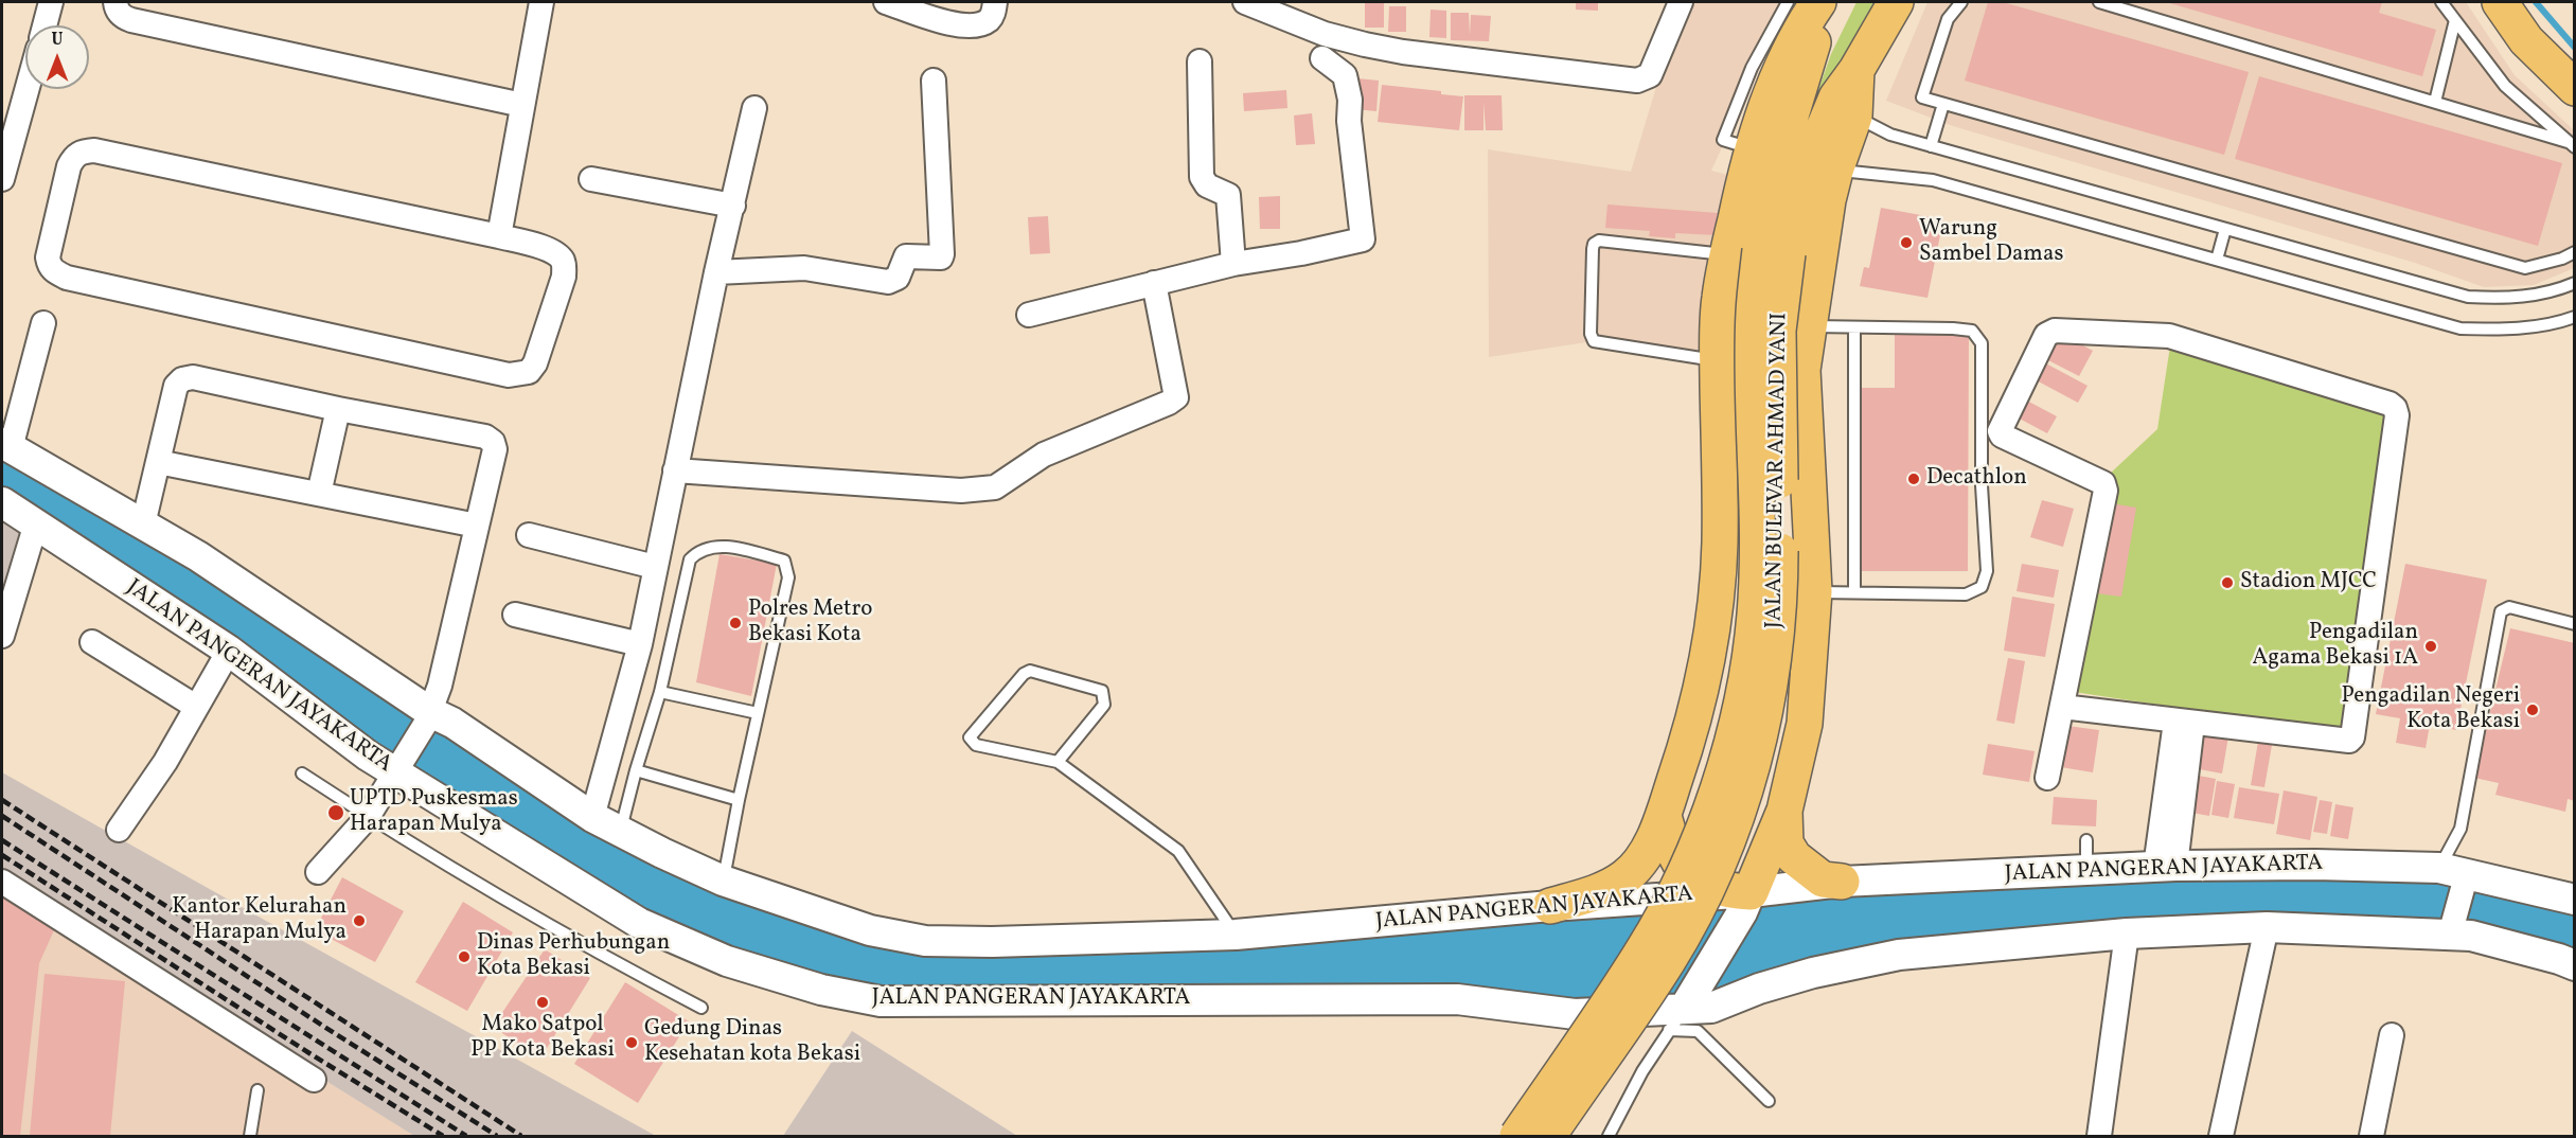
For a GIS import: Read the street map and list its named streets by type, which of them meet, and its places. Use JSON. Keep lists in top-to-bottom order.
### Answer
{
  "streets": {
    "main road": ["JALAN BULEVAR AHMAD YANI"],
    "street": ["JALAN PANGERAN JAYAKARTA"]
  },
  "places": [
    "Warung Sambel Damas",
    "Decathlon",
    "Stadion MJCC",
    "Polres Metro Bekasi Kota",
    "Pengadilan Agama Bekasi 1A",
    "Pengadilan Negeri Kota Bekasi",
    "UPTD Puskesmas Harapan Mulya",
    "Kantor Kelurahan Harapan Mulya",
    "Dinas Perhubungan Kota Bekasi",
    "Mako Satpol PP Kota Bekasi",
    "Gedung Dinas Kesehatan kota Bekasi"
  ],
  "north": "top"
}
